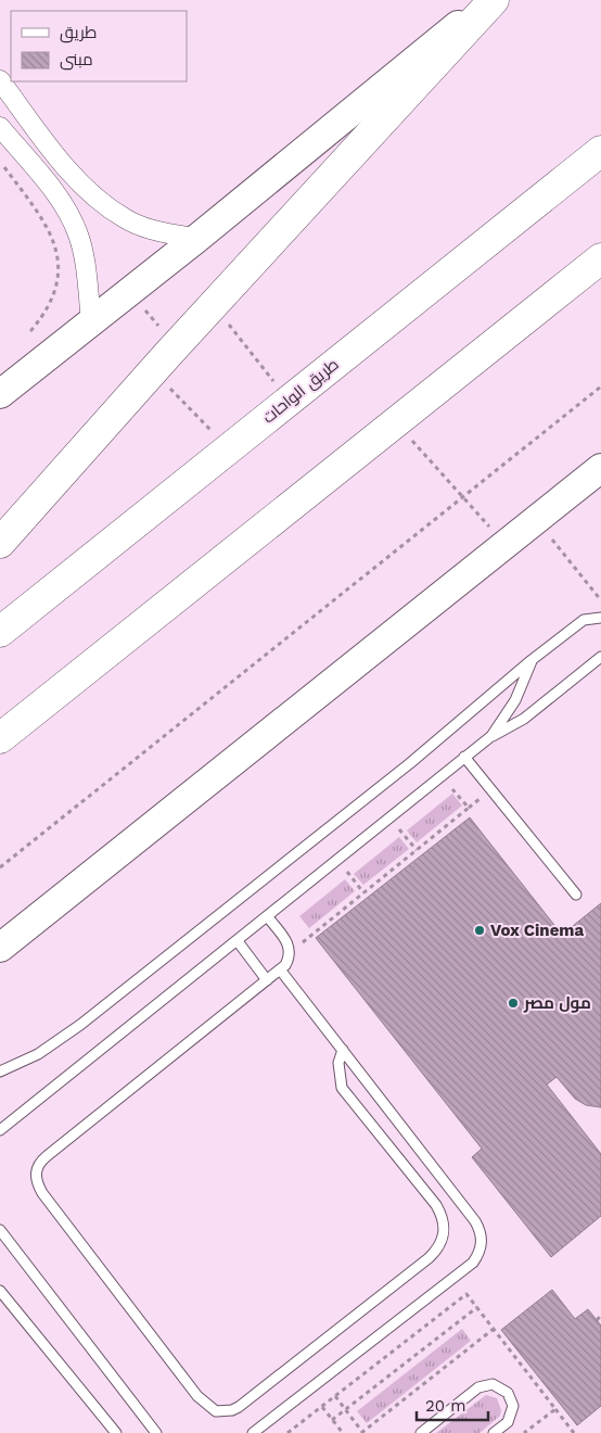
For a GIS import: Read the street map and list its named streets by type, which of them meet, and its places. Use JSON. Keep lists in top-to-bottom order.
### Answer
{
  "streets": {
    "highway": ["طريق الواحات"]
  },
  "places": ["Vox Cinema", "مول مصر"],
  "legend": ["طريق", "مبنى"],
  "scale_bar": "20 m"
}
